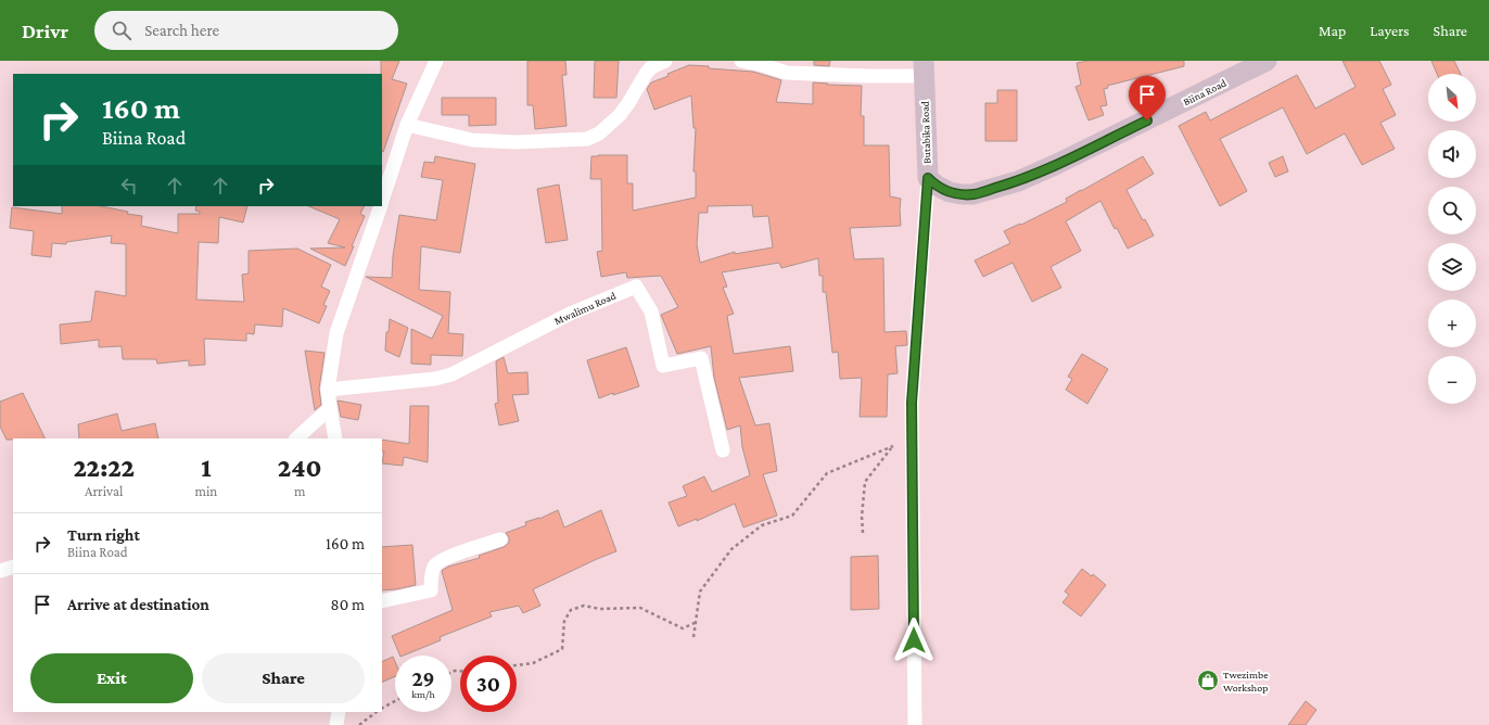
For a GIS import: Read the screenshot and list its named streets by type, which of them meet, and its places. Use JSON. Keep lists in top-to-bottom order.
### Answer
{
  "streets": {
    "main road": ["Biina Road", "Butabika Road"],
    "street": ["Mwalimu Road"]
  },
  "crossings": [
    ["Biina Road", "Butabika Road"]
  ],
  "places": {
    "shop": ["Twezimbe Workshop"]
  },
  "north": "bottom right",
  "page": {
    "header": "Drivr",
    "search": "Search here",
    "nav": ["Map", "Layers", "Share"],
    "map_buttons": ["+", "−"],
    "turn": ["160 m", "Biina Road"],
    "eta": [
      "22:22",
      "Arrival",
      "1",
      "min",
      "240",
      "m"
    ],
    "list": [
      {
        "name": "Turn right",
        "note": "Biina Road",
        "value": "160 m"
      },
      {
        "name": "Arrive at destination",
        "value": "80 m"
      }
    ],
    "buttons": ["Exit", "Share"],
    "speed": "29 km/h",
    "limit": "30"
  }
}
